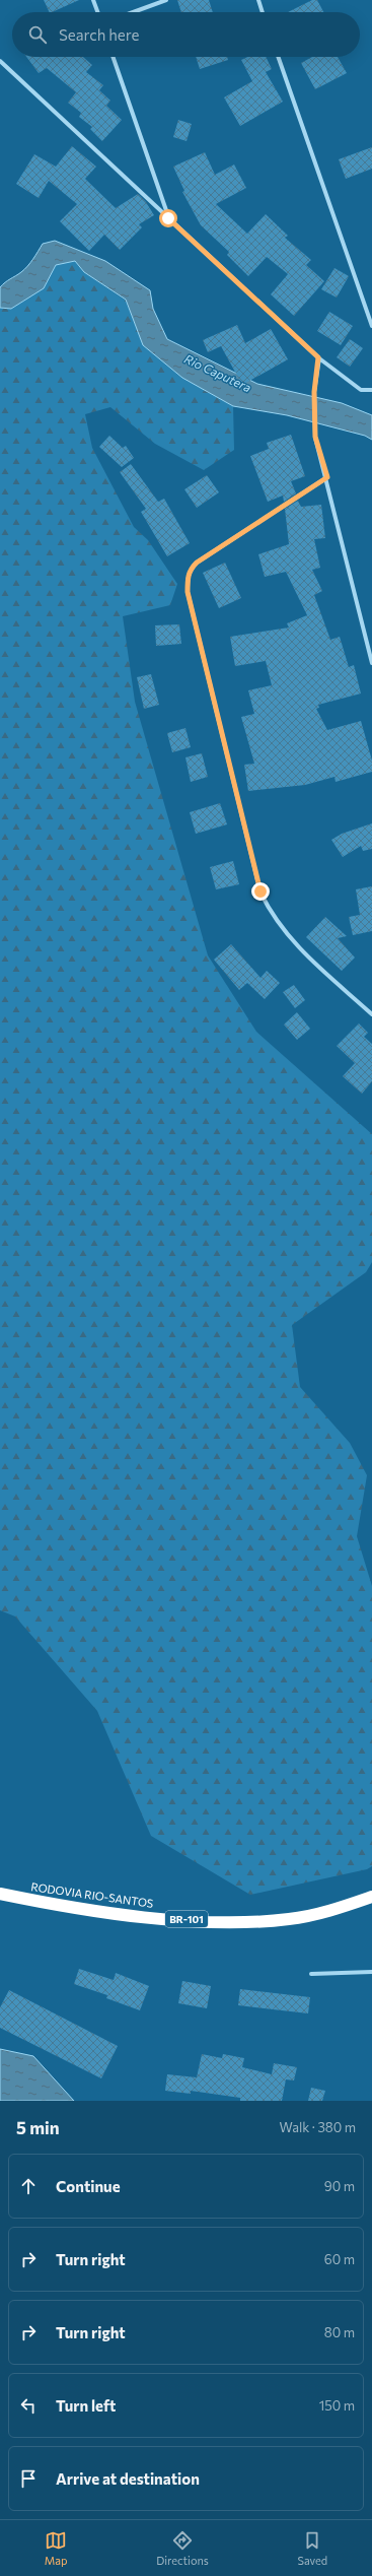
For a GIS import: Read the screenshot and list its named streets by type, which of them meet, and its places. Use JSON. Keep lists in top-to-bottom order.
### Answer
{
  "streets": {
    "highway": ["RODOVIA RIO-SANTOS", "BR-101"]
  },
  "water": ["Rio Caputera"],
  "page": {
    "search": "Search here",
    "heading": ["5 min", "Walk · 380 m"],
    "list": [
      ["Continue", "90 m"],
      ["Turn right", "60 m"],
      ["Turn right", "80 m"],
      ["Turn left", "150 m"],
      "Arrive at destination"
    ],
    "nav": ["Map", "Directions", "Saved"]
  }
}
